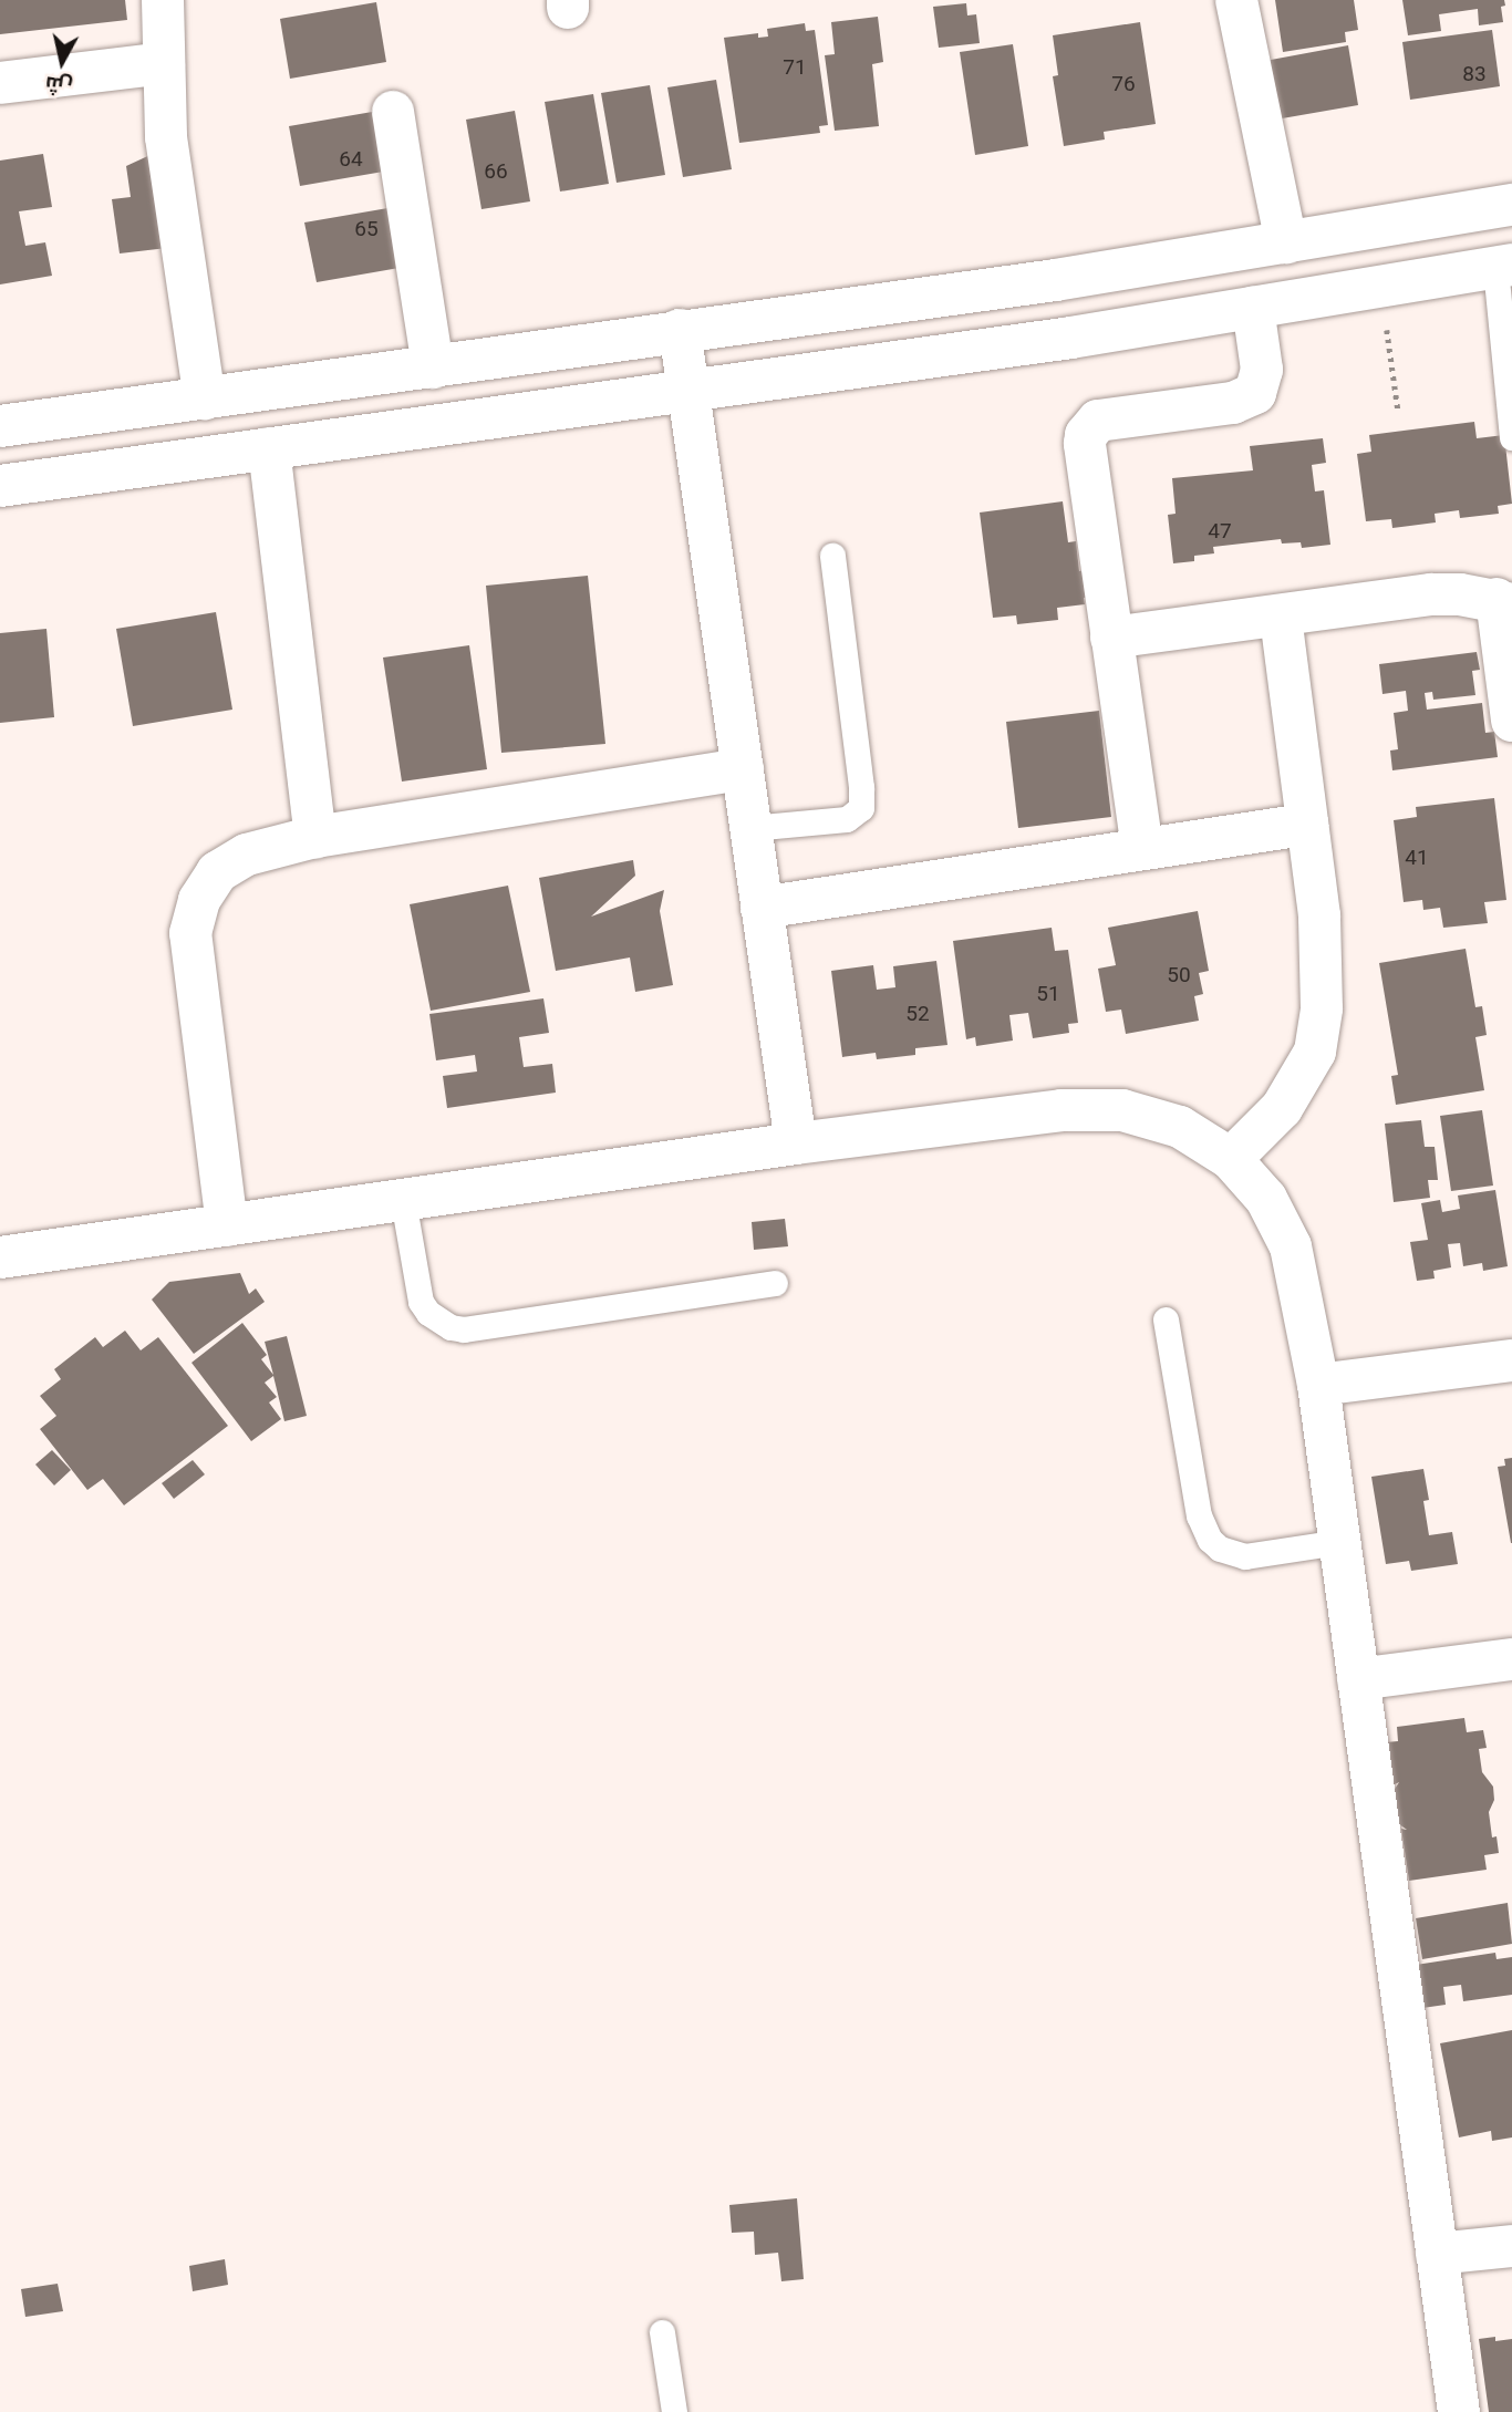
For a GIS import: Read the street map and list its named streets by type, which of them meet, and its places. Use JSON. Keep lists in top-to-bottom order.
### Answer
{
  "house_numbers": [
    "71",
    "83",
    "76",
    "64",
    "66",
    "65",
    "47",
    "41",
    "50",
    "51",
    "52"
  ],
  "north": "bottom"
}
